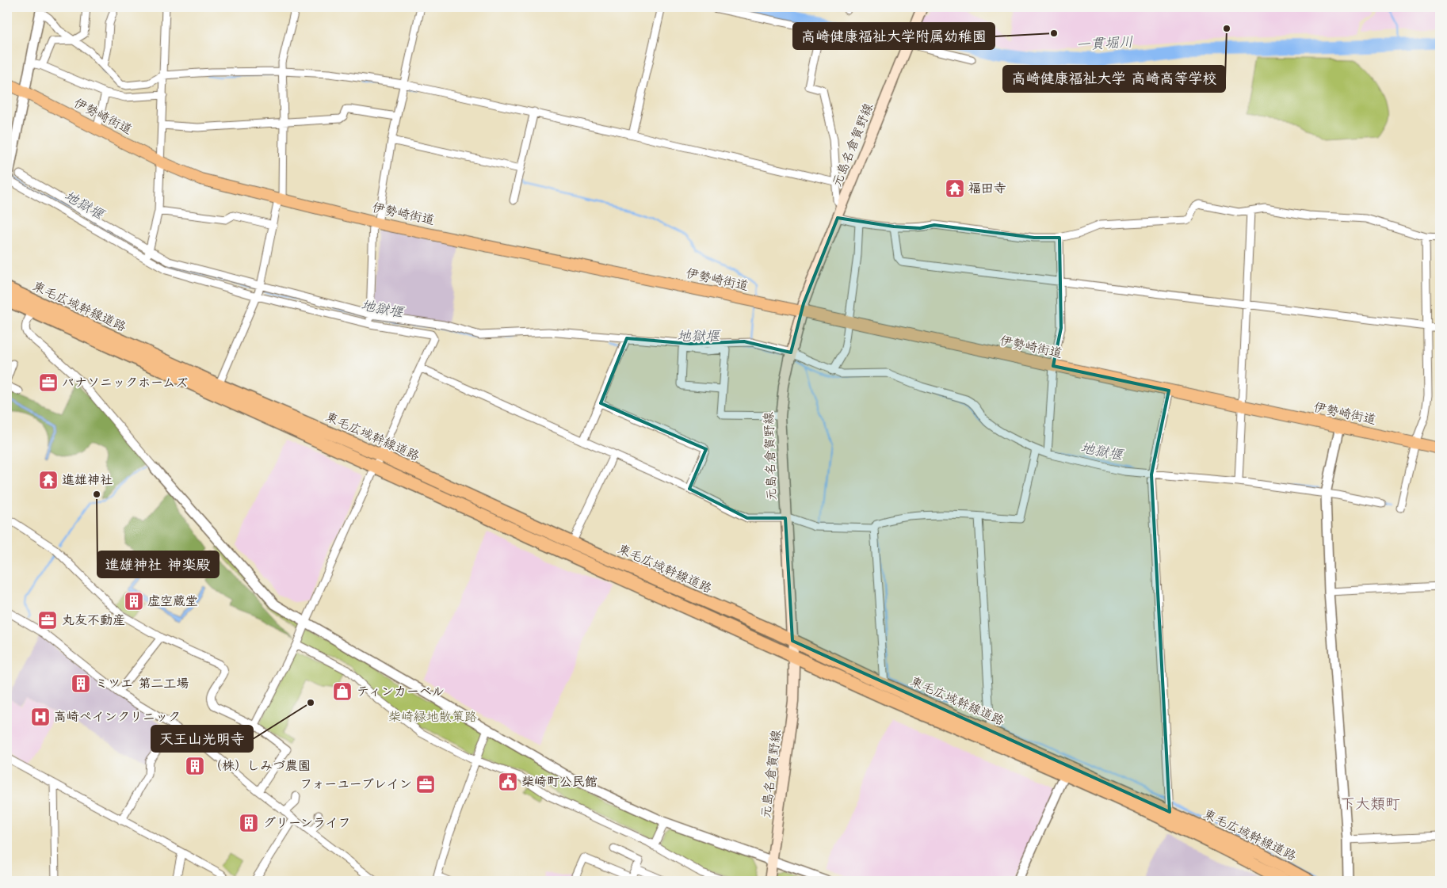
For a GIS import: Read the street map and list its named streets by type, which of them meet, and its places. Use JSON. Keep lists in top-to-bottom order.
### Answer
{
  "streets": {
    "highway": ["東毛広域幹線道路"],
    "main road": ["伊勢崎街道", "元島名倉賀野線"]
  },
  "crossings": [
    ["伊勢崎街道", "元島名倉賀野線"],
    ["元島名倉賀野線", "東毛広域幹線道路"]
  ],
  "districts": ["下大類町"],
  "water": ["一貫堀川", "地獄堰"],
  "parks": ["柴崎緑地散策路"],
  "places": {
    "other": [
      "高崎健康福祉大学 高崎高等学校",
      "高崎健康福祉大学附属幼稚園",
      "進雄神社 神楽殿",
      "天王山光明寺"
    ],
    "temple": ["福田寺", "進雄神社"],
    "office": ["パナソニックホームズ", "丸友不動産", "フォーユーブレイン"],
    "building": [
      "虚空蔵堂",
      "ミツエ 第二工場",
      "（株）しみづ農園",
      "グリーンライフ"
    ],
    "shop": ["ティンカーベル"],
    "hospital": ["高崎ペインクリニック"],
    "public building": ["柴崎町公民館"]
  }
}
